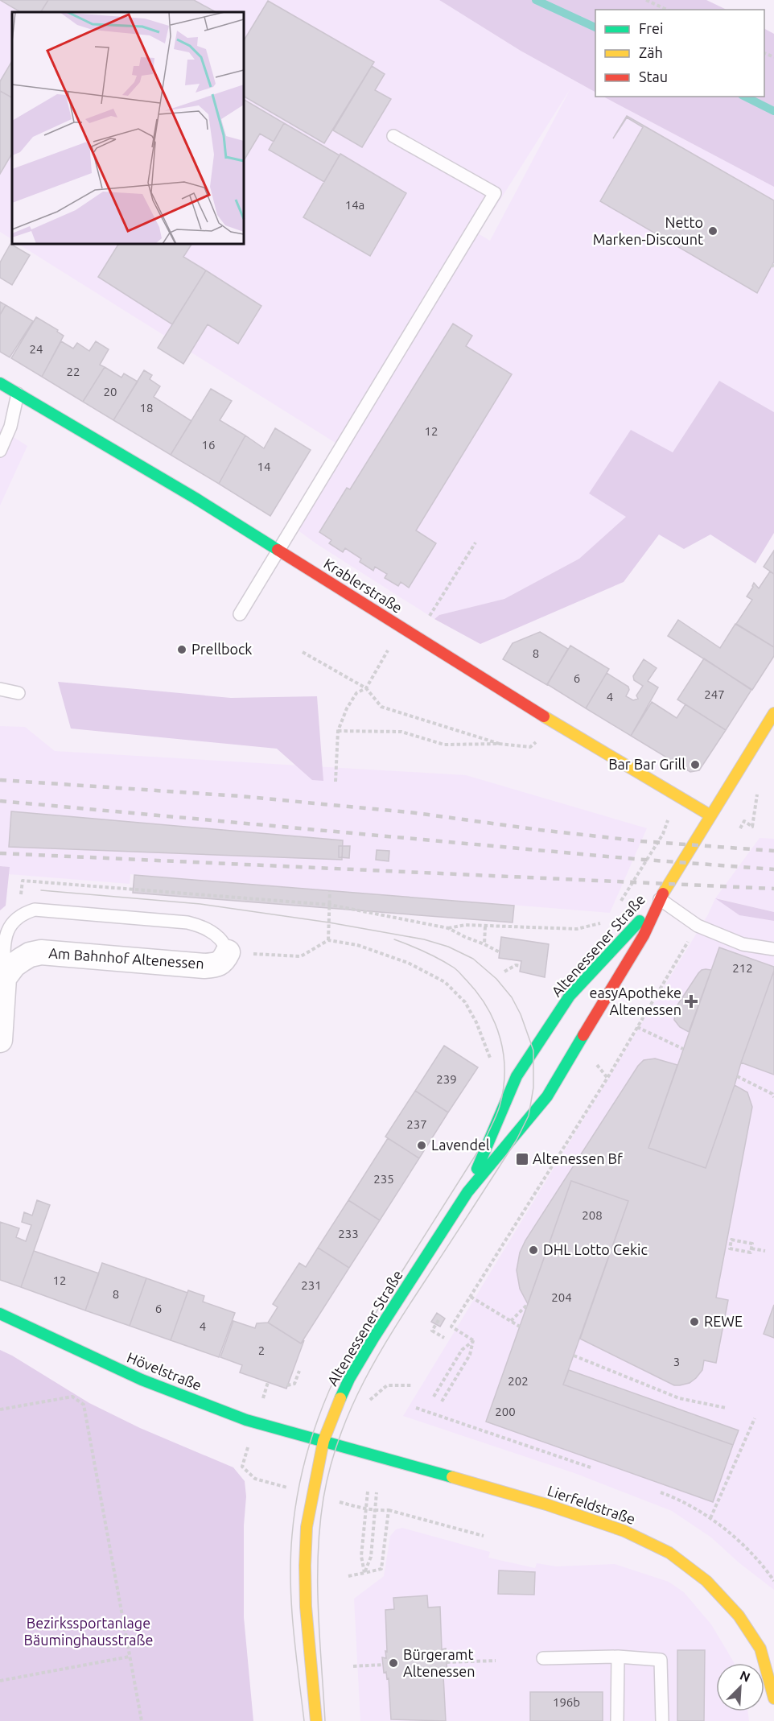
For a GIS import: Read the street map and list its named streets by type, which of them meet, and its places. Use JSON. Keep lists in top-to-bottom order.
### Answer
{
  "streets": {
    "main road": [
      "Krablerstraße",
      "Altenessener Straße",
      "Hövelstraße",
      "Lierfeldstraße"
    ],
    "street": ["Am Bahnhof Altenessen"]
  },
  "crossings": [
    ["Krablerstraße", "Altenessener Straße"],
    ["Altenessener Straße", "Hövelstraße"],
    ["Altenessener Straße", "Lierfeldstraße"],
    ["Hövelstraße", "Lierfeldstraße"]
  ],
  "parks": ["Bezirkssportanlage Bäuminghausstraße"],
  "places": {
    "other": [
      "Netto Marken-Discount",
      "Prellbock",
      "Bar Bar Grill",
      "Lavendel",
      "DHL Lotto Cekic",
      "REWE",
      "Bürgeramt Altenessen"
    ],
    "health": ["easyApotheke Altenessen"],
    "transit": ["Altenessen Bf"]
  },
  "house_numbers": [
    "14a",
    "24",
    "22",
    "20",
    "18",
    "12",
    "16",
    "14",
    "8",
    "6",
    "247",
    "4",
    "212",
    "239",
    "237",
    "235",
    "208",
    "233",
    "12",
    "231",
    "8",
    "204",
    "6",
    "4",
    "2",
    "3",
    "202",
    "200",
    "196b"
  ],
  "legend": ["Frei", "Zäh", "Stau"],
  "north": "top right"
}
